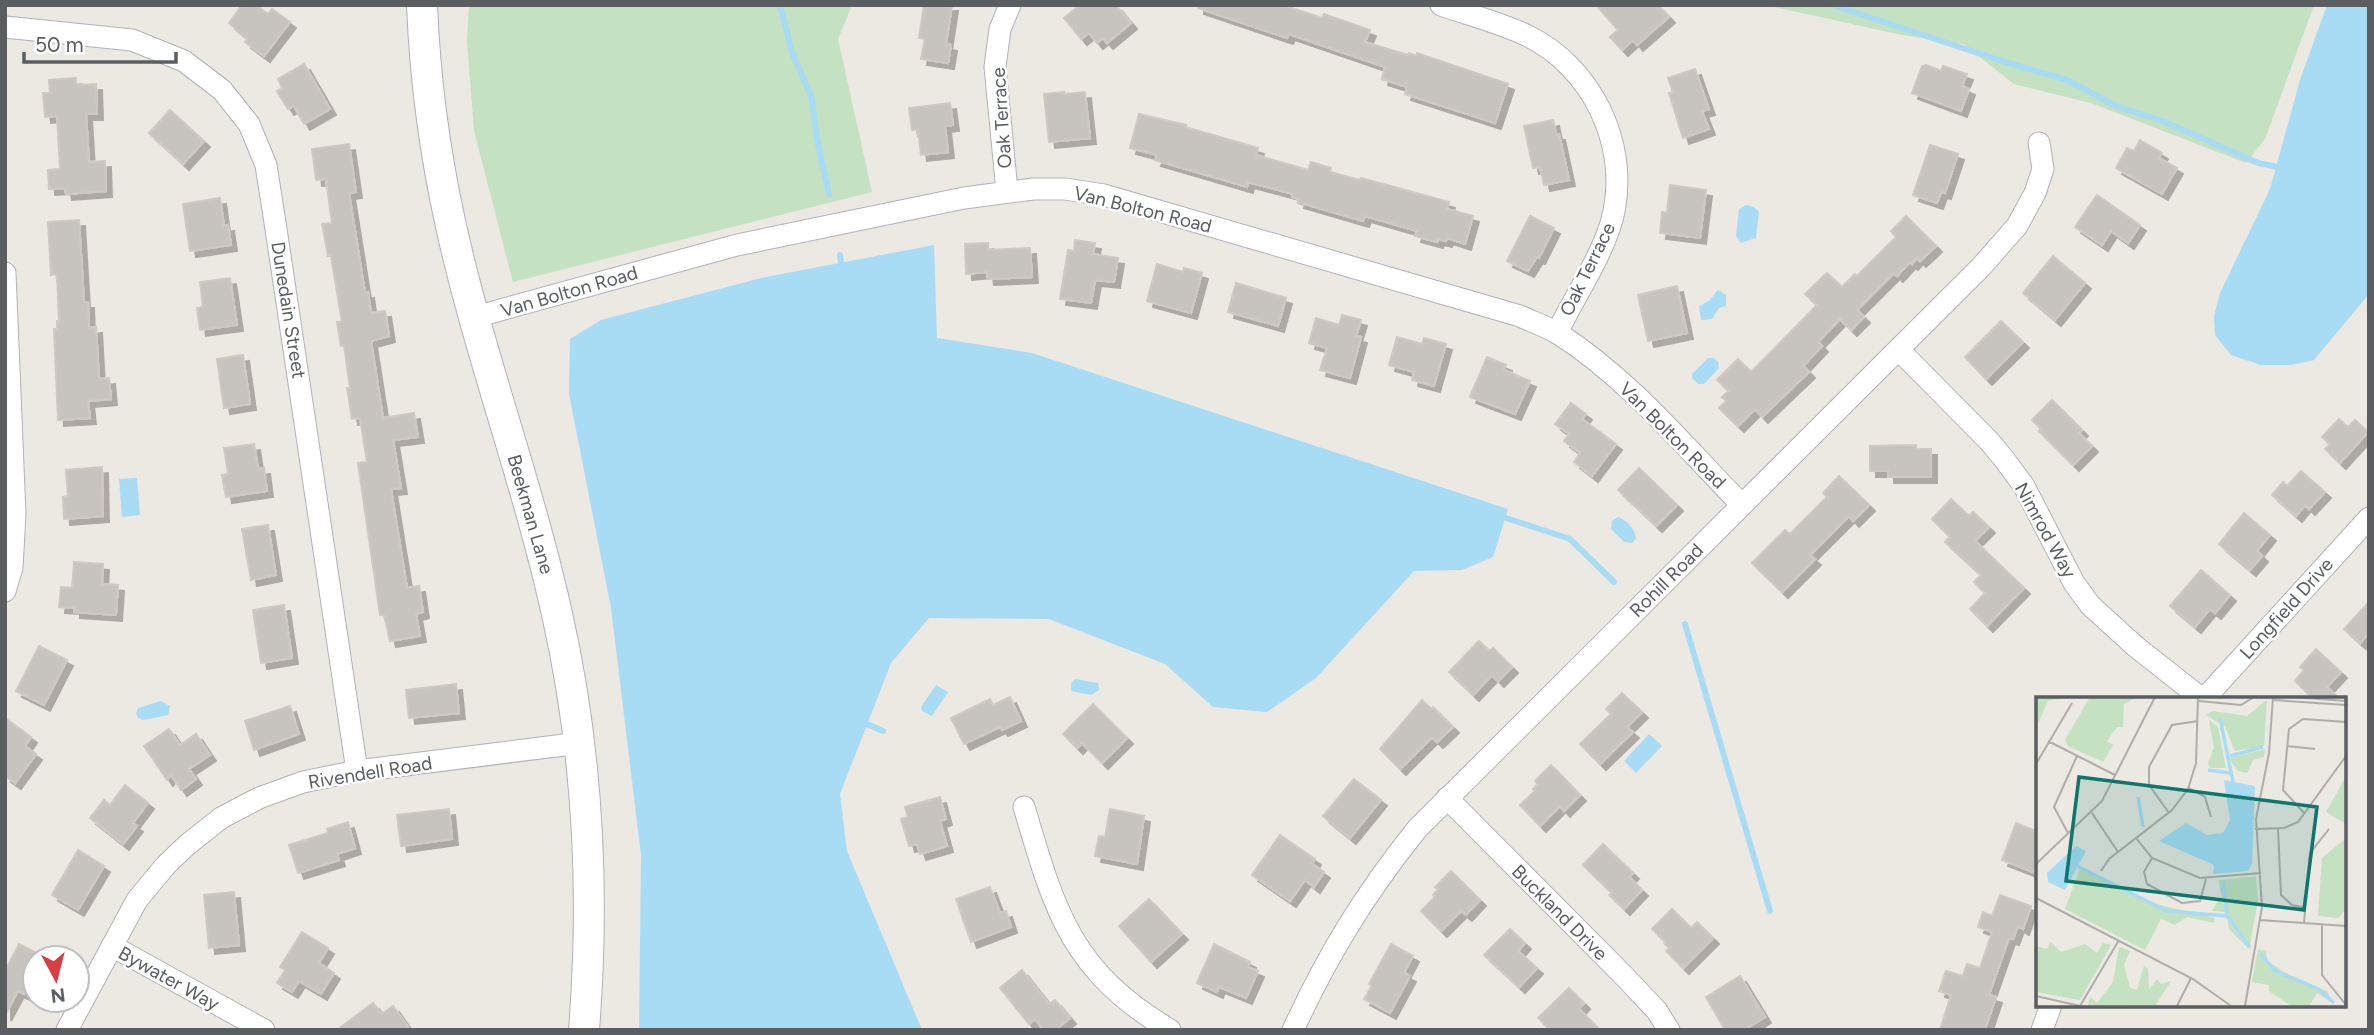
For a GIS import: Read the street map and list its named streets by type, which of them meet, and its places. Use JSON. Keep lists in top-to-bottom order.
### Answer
{
  "streets": {
    "street": [
      "Oak Terrace",
      "Van Bolton Road",
      "Dunedain Street",
      "Beekman Lane",
      "Nimrod Way",
      "Rohill Road",
      "Longfield Drive",
      "Rivendell Road",
      "Buckland Drive",
      "Bywater Way"
    ]
  },
  "crossings": [
    ["Oak Terrace", "Van Bolton Road"],
    ["Van Bolton Road", "Beekman Lane"],
    ["Van Bolton Road", "Rohill Road"],
    ["Dunedain Street", "Rivendell Road"],
    ["Beekman Lane", "Rivendell Road"],
    ["Nimrod Way", "Rohill Road"],
    ["Rohill Road", "Buckland Drive"],
    ["Rivendell Road", "Bywater Way"]
  ],
  "scale_bar": "50 m",
  "north": "bottom"
}
